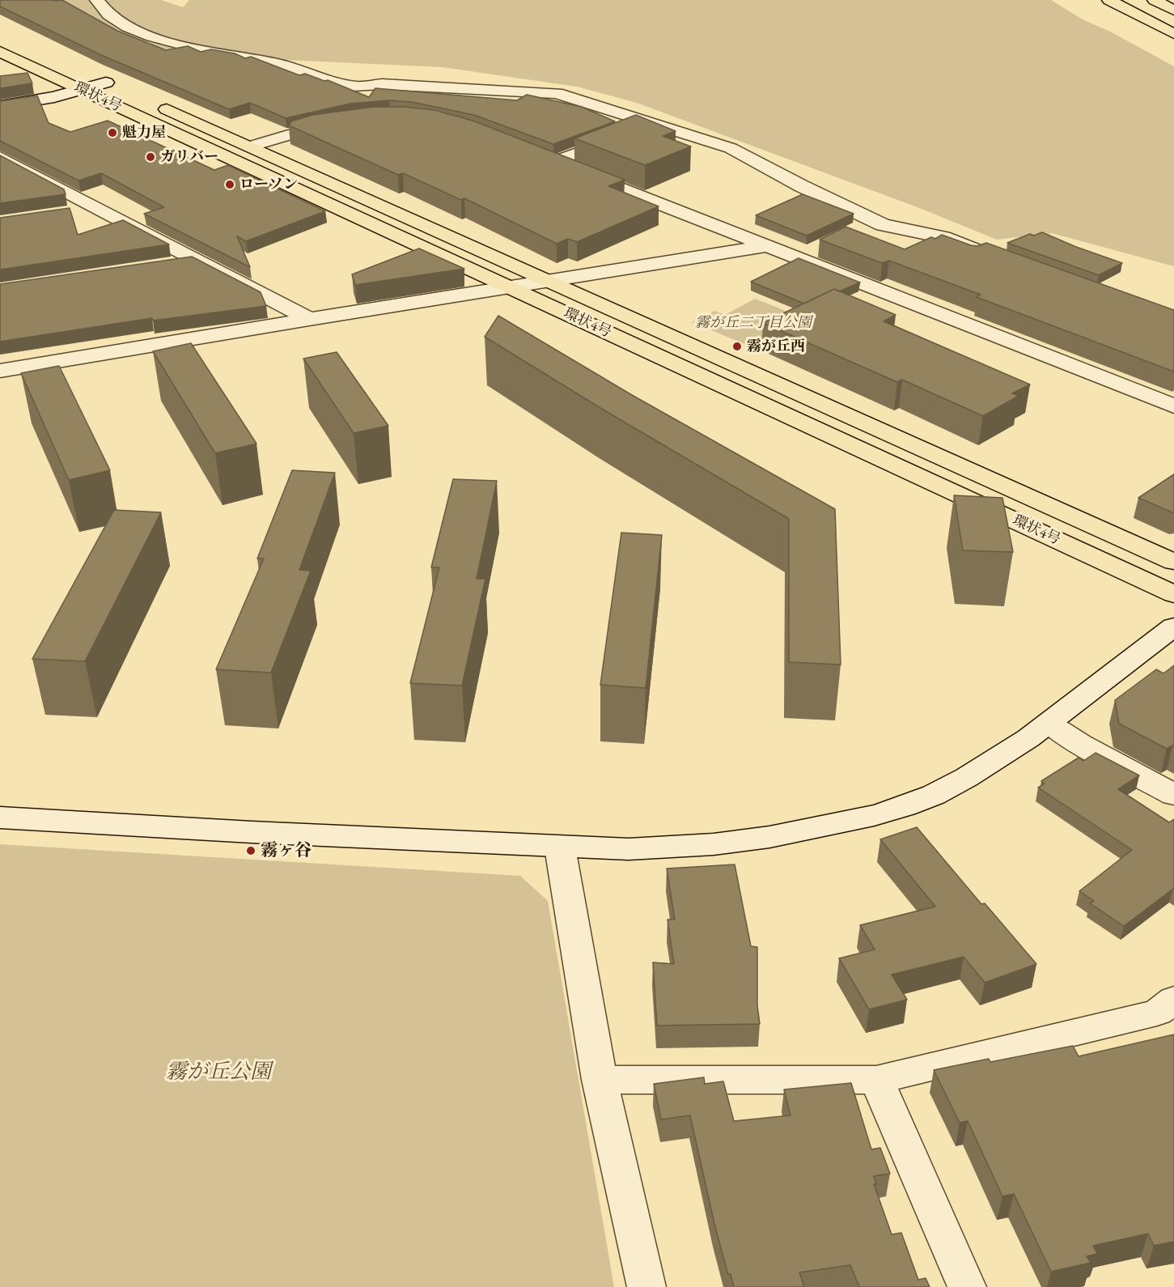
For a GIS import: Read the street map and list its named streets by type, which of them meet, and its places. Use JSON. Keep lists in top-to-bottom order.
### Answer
{
  "streets": {
    "main road": ["環状4号"]
  },
  "parks": ["霧が丘二丁目公園", "霧が丘公園"],
  "places": [
    "魁力屋",
    "ガリバー",
    "ローソン",
    "霧が丘西",
    "霧ヶ谷"
  ]
}
